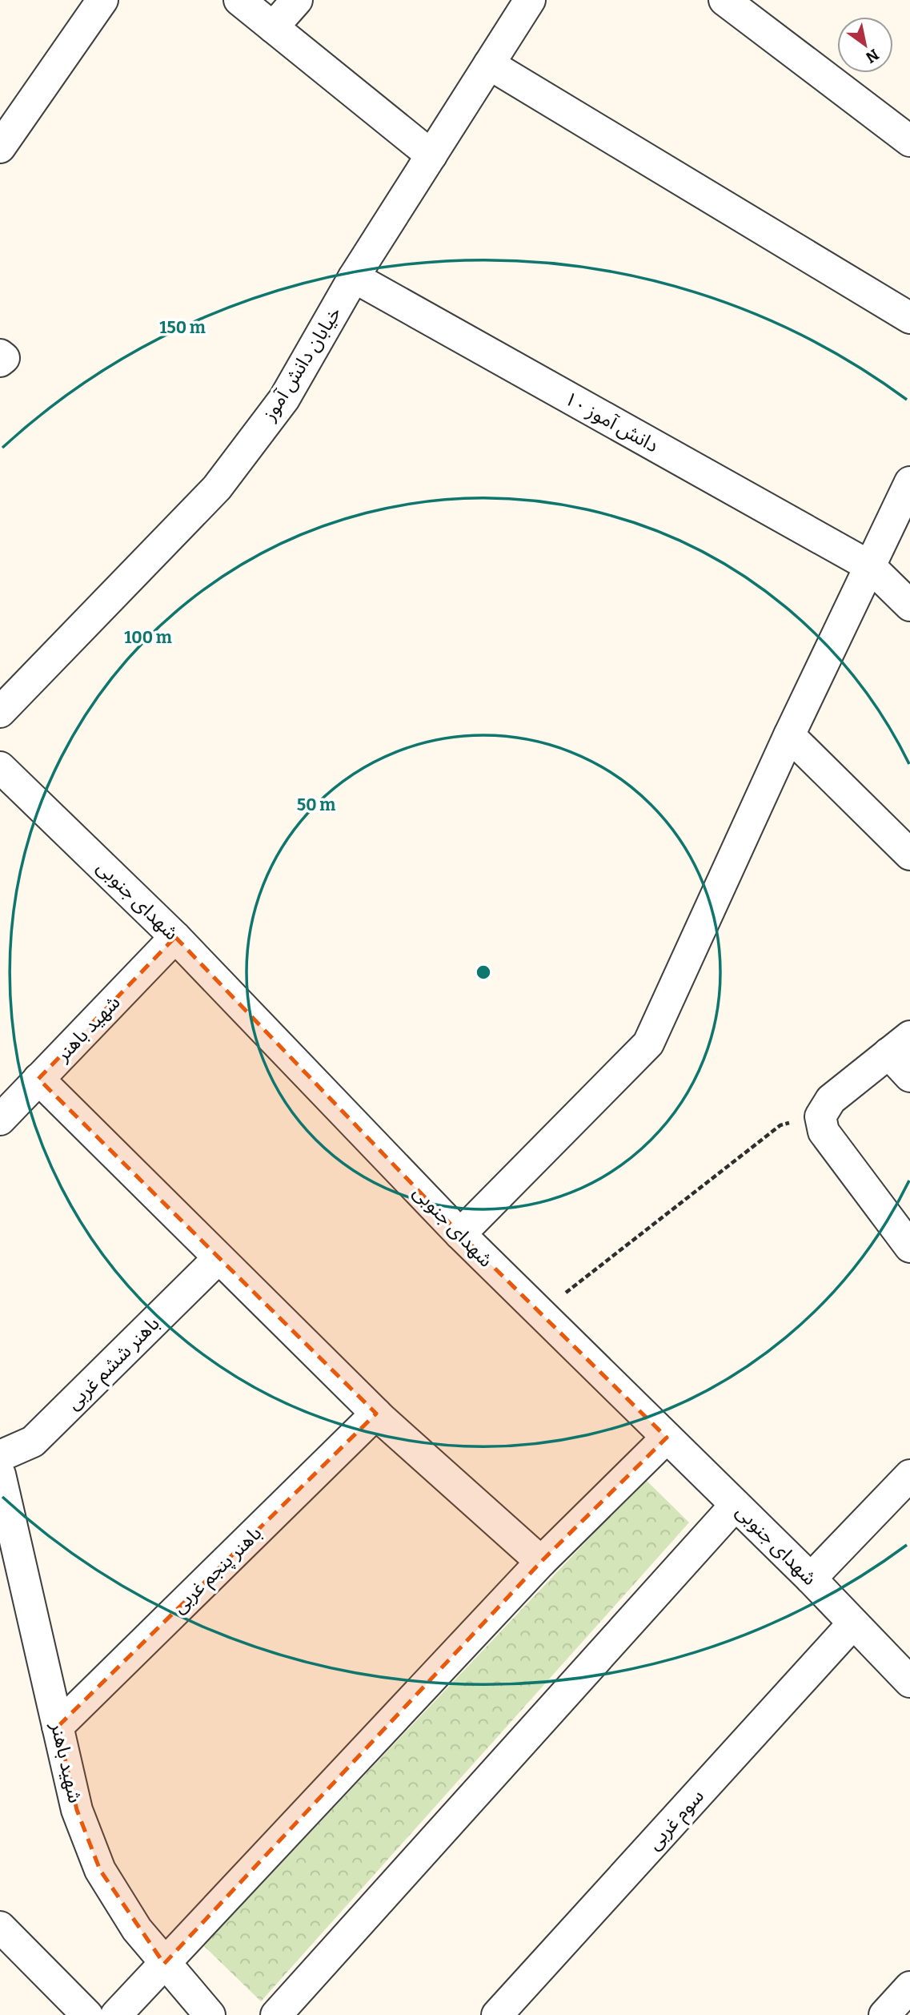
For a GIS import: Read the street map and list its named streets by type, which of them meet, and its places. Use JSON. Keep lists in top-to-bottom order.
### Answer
{
  "streets": {
    "street": [
      "خیابان دانش آموز",
      "دانش آموز ۱۰",
      "شهدای جنوبی",
      "شهید باهنر",
      "باهنر ششم غربی",
      "باهنر پنجم غربی",
      "سوم غربی"
    ]
  },
  "crossings": [
    ["خیابان دانش آموز", "دانش آموز ۱۰"],
    ["شهدای جنوبی", "شهید باهنر"],
    ["شهدای جنوبی", "سوم غربی"],
    ["شهید باهنر", "باهنر پنجم غربی"]
  ],
  "north": "bottom right",
  "rings": ["150 m", "100 m", "50 m"]
}
